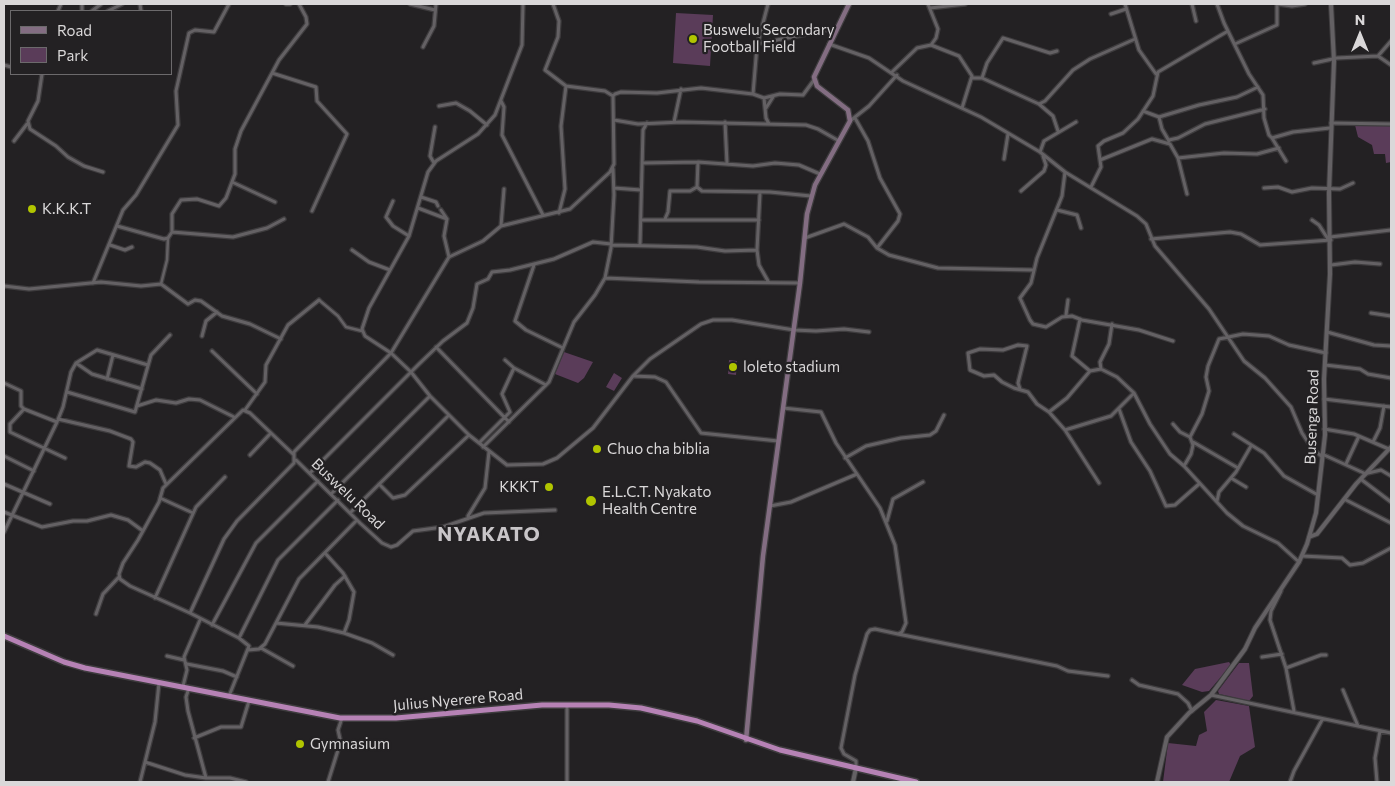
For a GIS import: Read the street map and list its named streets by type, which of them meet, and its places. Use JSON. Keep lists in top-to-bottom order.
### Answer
{
  "streets": {
    "highway": ["Julius Nyerere Road"],
    "street": ["Busenga Road", "Buswelu Road"]
  },
  "districts": ["NYAKATO"],
  "places": [
    "Buswelu Secondary Football Field",
    "K.K.K.T",
    "loleto stadium",
    "Chuo cha biblia",
    "KKKT",
    "E.L.C.T. Nyakato Health Centre",
    "Gymnasium"
  ],
  "legend": ["Road", "Park"],
  "north": "top"
}
